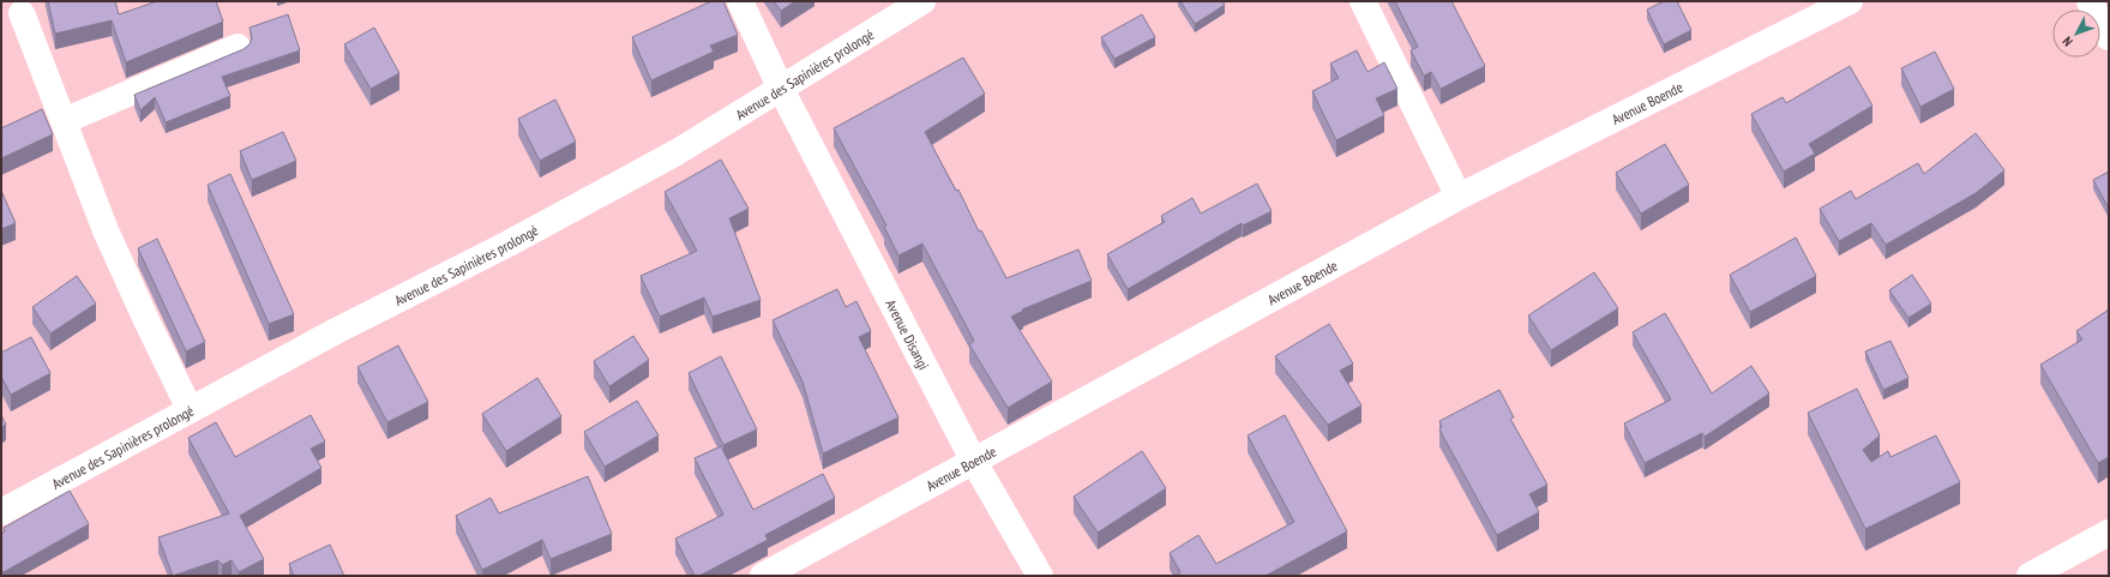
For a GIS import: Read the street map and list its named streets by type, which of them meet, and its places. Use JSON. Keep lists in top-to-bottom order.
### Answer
{
  "streets": {
    "street": ["Avenue des Sapinières prolongé", "Avenue Boende", "Avenue Disangi"]
  },
  "crossings": [
    ["Avenue des Sapinières prolongé", "Avenue Disangi"],
    ["Avenue Boende", "Avenue Disangi"]
  ],
  "north": "bottom left"
}
